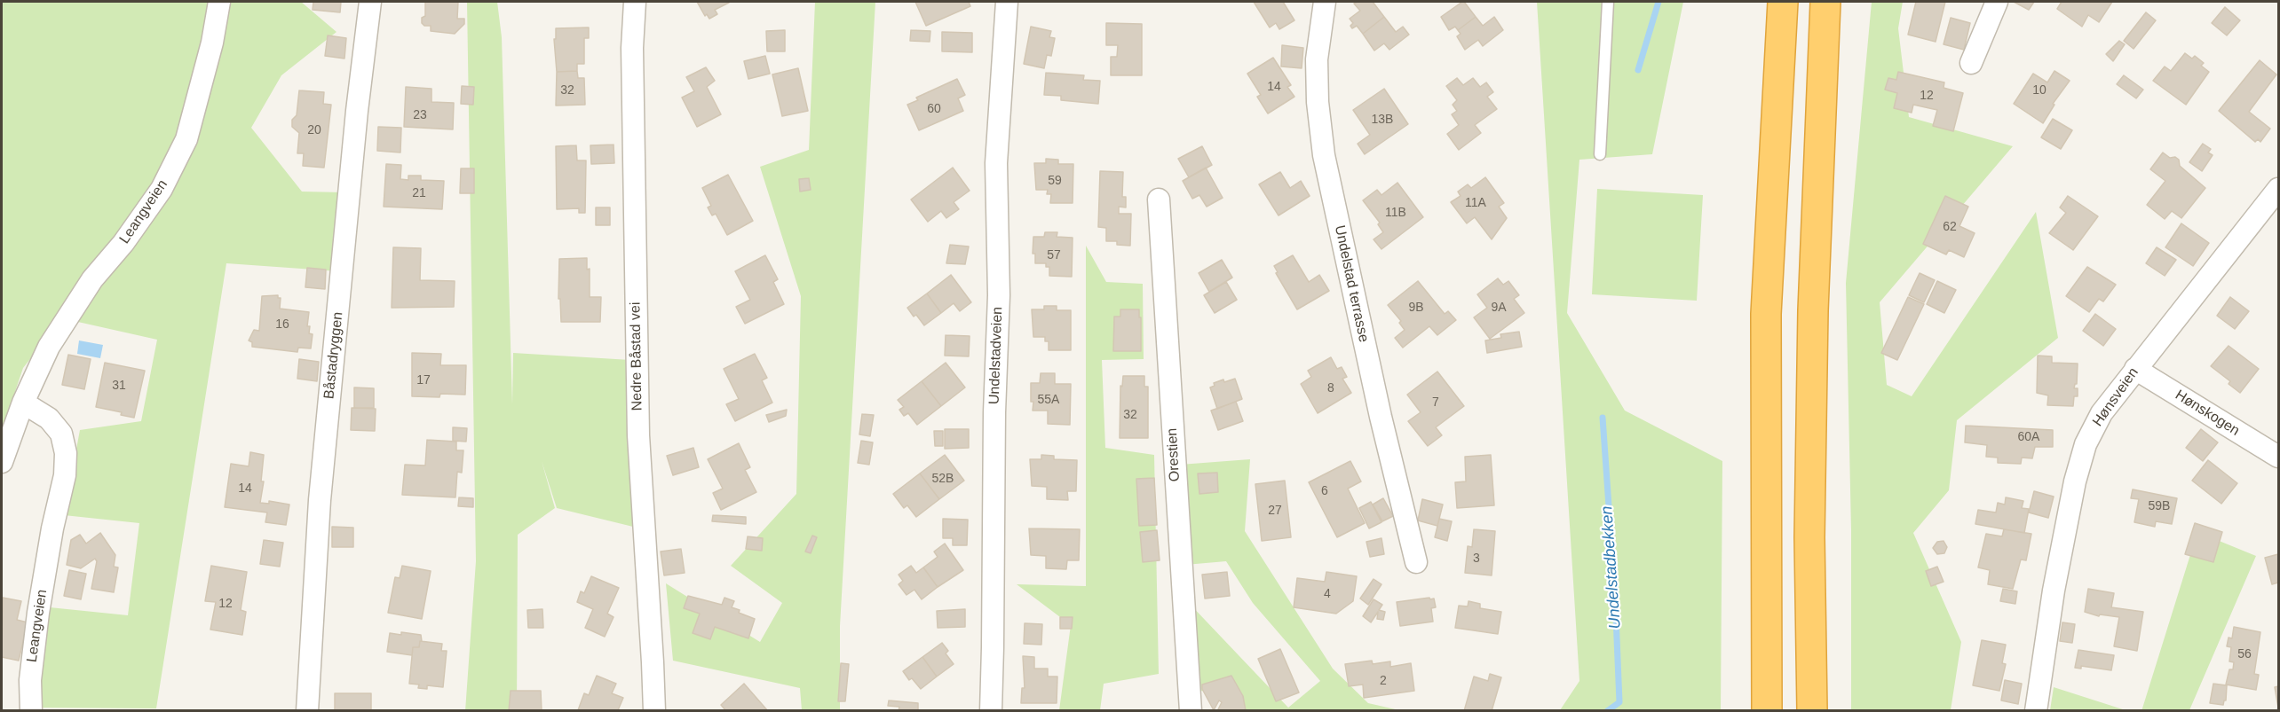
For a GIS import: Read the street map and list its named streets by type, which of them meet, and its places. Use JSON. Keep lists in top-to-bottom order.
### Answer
{
  "streets": {
    "street": [
      "Leangveien",
      "Undelstad terrasse",
      "Båstadryggen",
      "Undelstadveien",
      "Nedre Båstad vei",
      "Hønsveien",
      "Hønskogen",
      "Orestien"
    ]
  },
  "crossings": [
    ["Hønsveien", "Hønskogen"]
  ],
  "water": ["Undelstadbekken"],
  "house_numbers": [
    "14",
    "32",
    "10",
    "12",
    "60",
    "23",
    "13B",
    "20",
    "59",
    "21",
    "11A",
    "11B",
    "62",
    "57",
    "9B",
    "9A",
    "16",
    "17",
    "31",
    "8",
    "55A",
    "7",
    "32",
    "60A",
    "52B",
    "14",
    "6",
    "59B",
    "27",
    "3",
    "4",
    "12",
    "56",
    "2"
  ]
}
